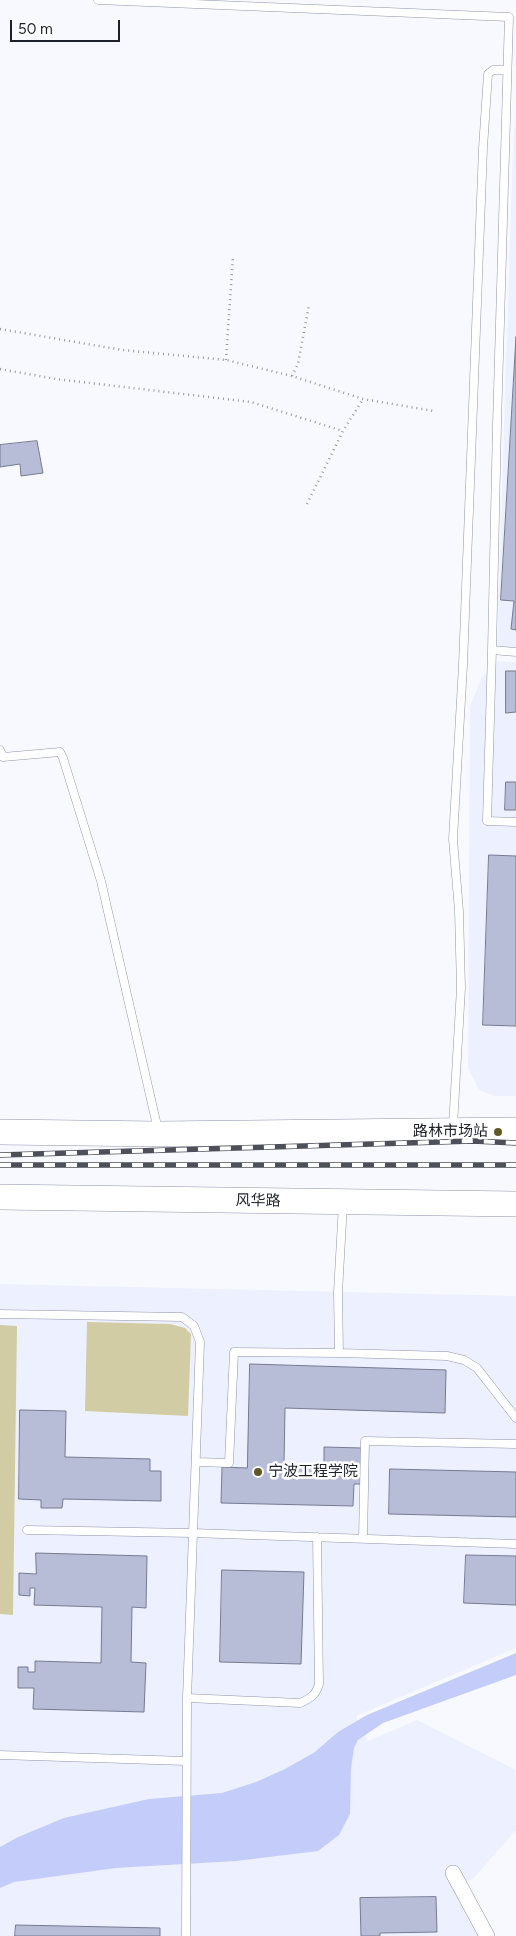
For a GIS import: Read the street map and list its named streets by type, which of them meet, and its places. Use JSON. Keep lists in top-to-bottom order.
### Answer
{
  "streets": {
    "main road": ["风华路"]
  },
  "places": ["路林市场站", "宁波工程学院"],
  "scale_bar": "50 m"
}
